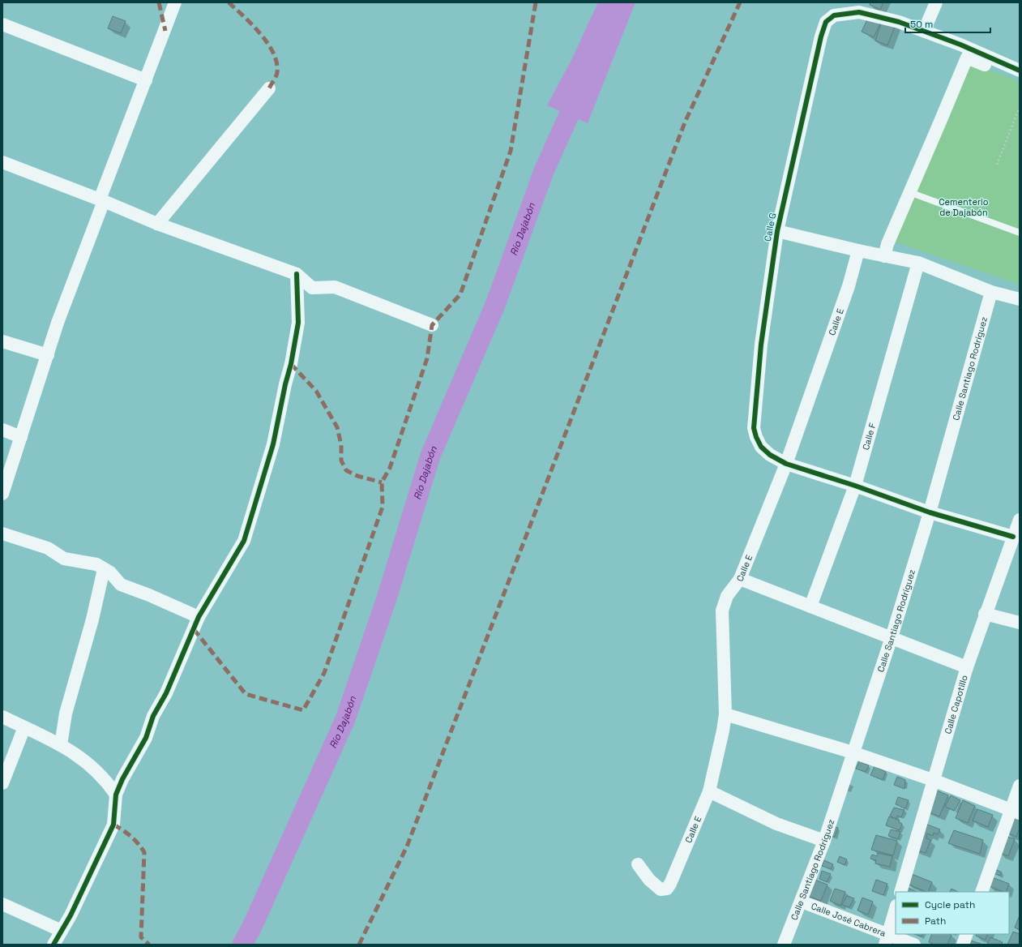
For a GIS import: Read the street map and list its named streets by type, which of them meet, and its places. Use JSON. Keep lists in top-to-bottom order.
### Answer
{
  "streets": {
    "street": [
      "Calle G",
      "Calle E",
      "Calle Santiago Rodríguez",
      "Calle F",
      "Calle Capotillo",
      "Calle José Cabrera"
    ]
  },
  "crossings": [
    ["Calle G", "Calle E"],
    ["Calle Santiago Rodríguez", "Calle José Cabrera"]
  ],
  "water": ["Río Dajabón"],
  "parks": ["Cementerio de Dajabón"],
  "legend": ["Cycle path", "Path"],
  "scale_bar": "50 m"
}
